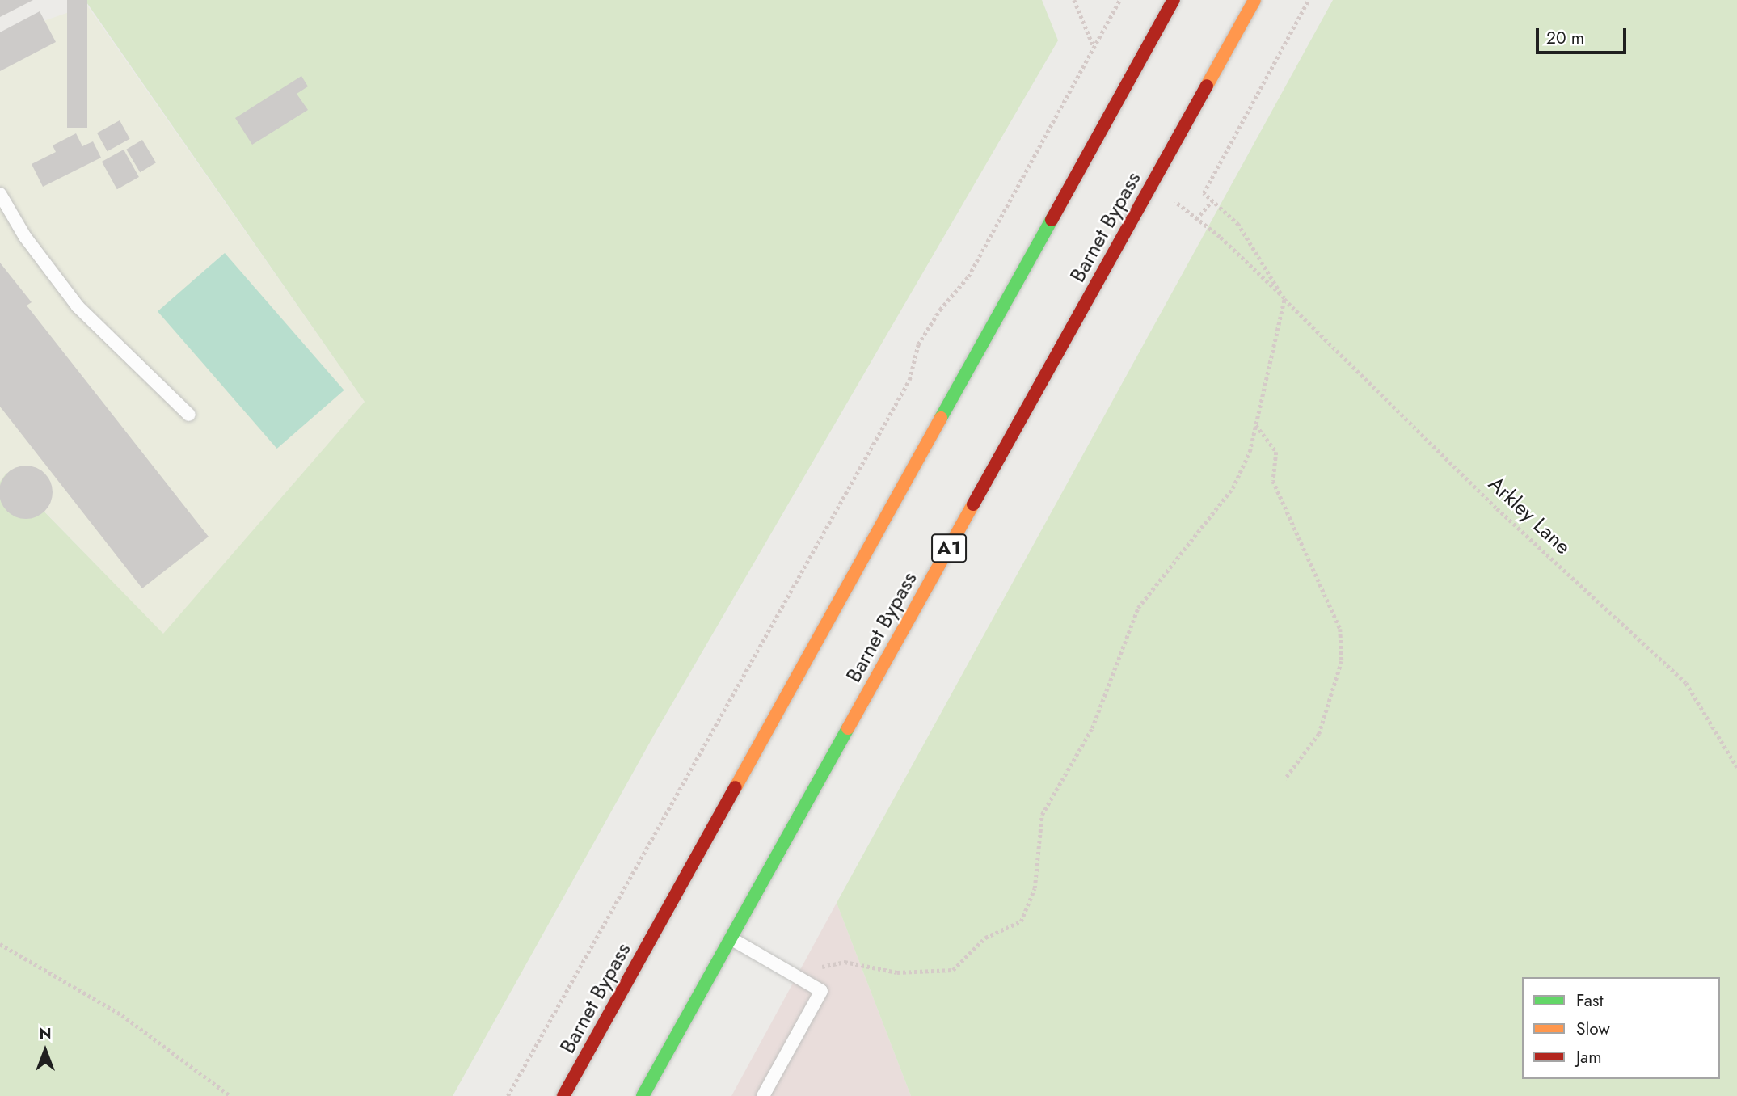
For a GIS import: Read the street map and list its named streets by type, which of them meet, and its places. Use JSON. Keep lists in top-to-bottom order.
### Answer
{
  "streets": {
    "highway": ["Barnet Bypass", "A1"],
    "path": ["Arkley Lane"]
  },
  "legend": ["Fast", "Slow", "Jam"],
  "scale_bar": "20 m",
  "north": "top"
}
